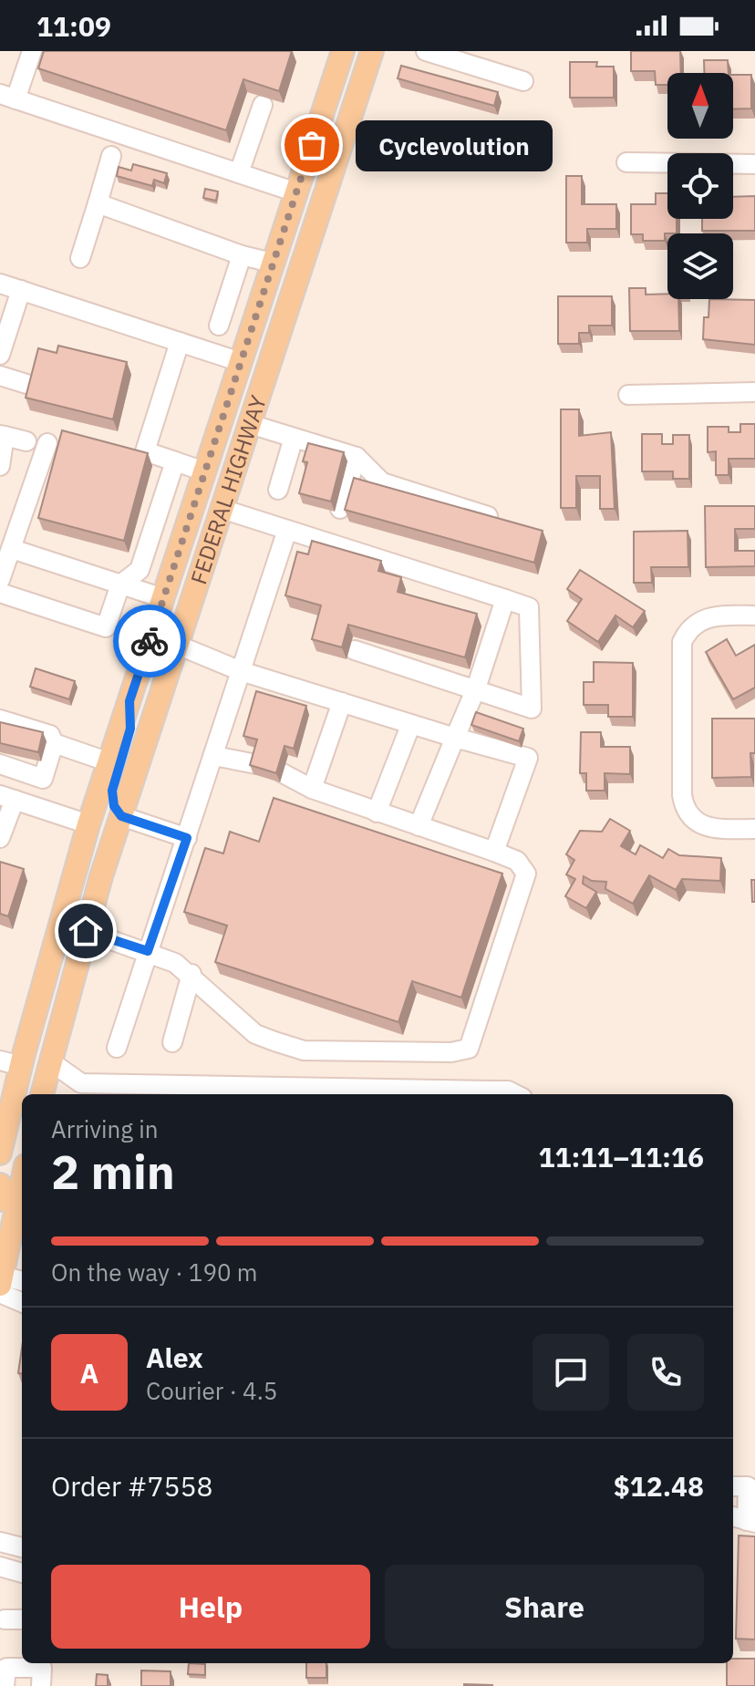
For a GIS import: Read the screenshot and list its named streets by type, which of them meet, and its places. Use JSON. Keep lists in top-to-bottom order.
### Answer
{
  "streets": {
    "main road": ["FEDERAL HIGHWAY"]
  },
  "places": ["Cyclevolution"],
  "north": "top",
  "page": {
    "status": "11:09",
    "bubble": "Cyclevolution",
    "heading": ["2 min", "Arriving in", "11:11–11:16"],
    "panel": [
      "Alex",
      "Courier · 4.5",
      "Order #7558",
      "$12.48"
    ],
    "bar": "On the way · 190 m",
    "round": "A",
    "buttons": ["Help", "Share"]
  }
}
